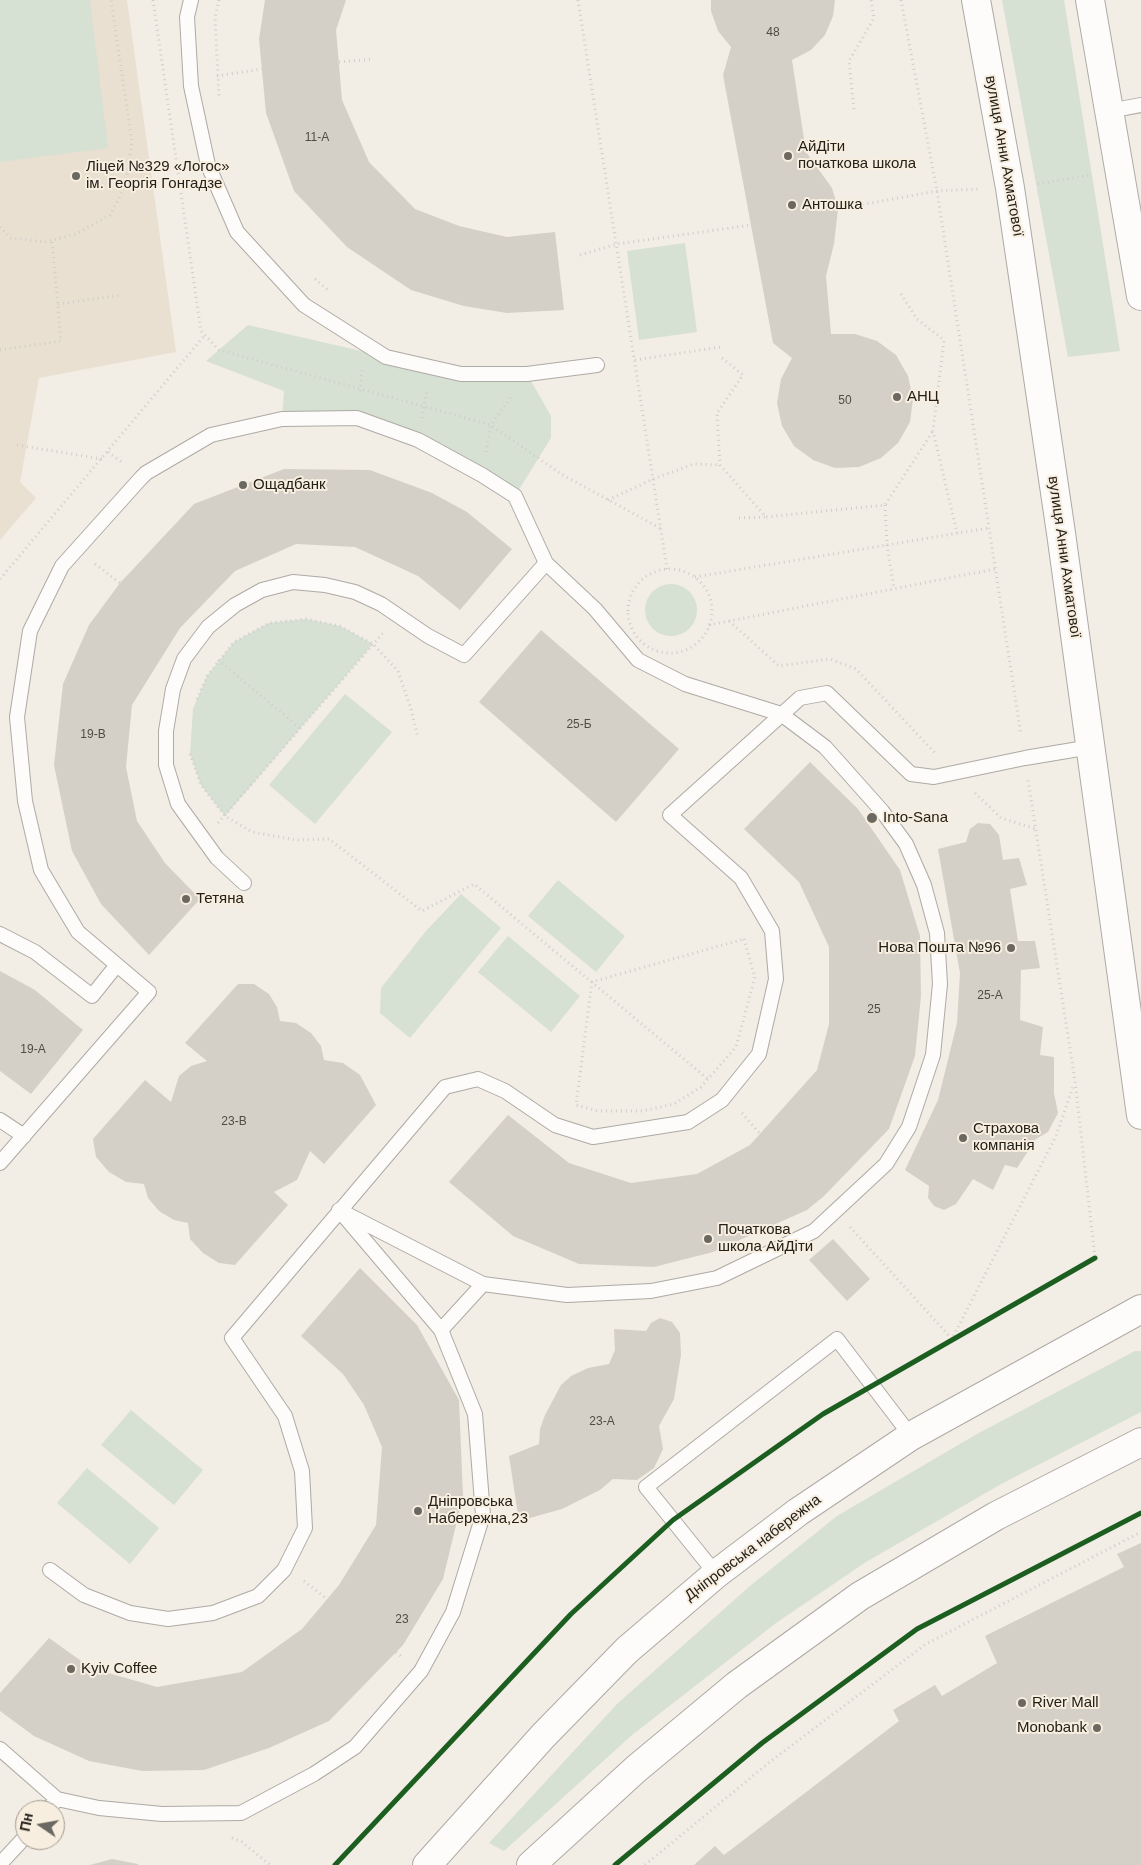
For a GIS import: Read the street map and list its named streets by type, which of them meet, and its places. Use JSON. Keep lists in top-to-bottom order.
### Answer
{
  "streets": {
    "main road": ["вулиця Анни Ахматової", "Дніпровська набережна"]
  },
  "places": [
    "АйДіти початкова школа",
    "Ліцей №329 «Логос» ім. Георгія Гонгадзе",
    "Антошка",
    "АНЦ",
    "Ощадбанк",
    "Into-Sana",
    "Тетяна",
    "Нова Пошта №96",
    "Страхова компанія",
    "Початкова школа АйДіти",
    "Дніпровська Набережна,23",
    "Kyiv Coffee",
    "River Mall",
    "Monobank"
  ],
  "house_numbers": [
    "48",
    "11-А",
    "50",
    "25-Б",
    "19-В",
    "25-А",
    "25",
    "19-А",
    "23-В",
    "23-А",
    "23"
  ],
  "north": "left"
}
